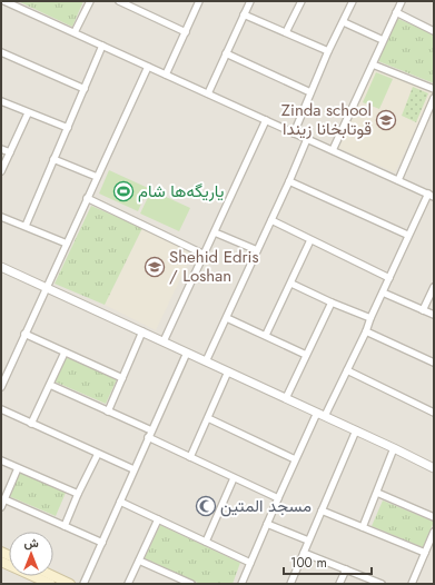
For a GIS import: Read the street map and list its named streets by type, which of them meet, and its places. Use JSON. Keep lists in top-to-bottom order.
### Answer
{
  "places": {
    "school or university": ["Zinda school قوتابخانا زیندا", "Shehid Edris / Loshan"],
    "sports": ["ياريگه‌ها شام"],
    "mosque": ["مسجد المتين"]
  },
  "scale_bar": "100 m",
  "north": "top"
}
